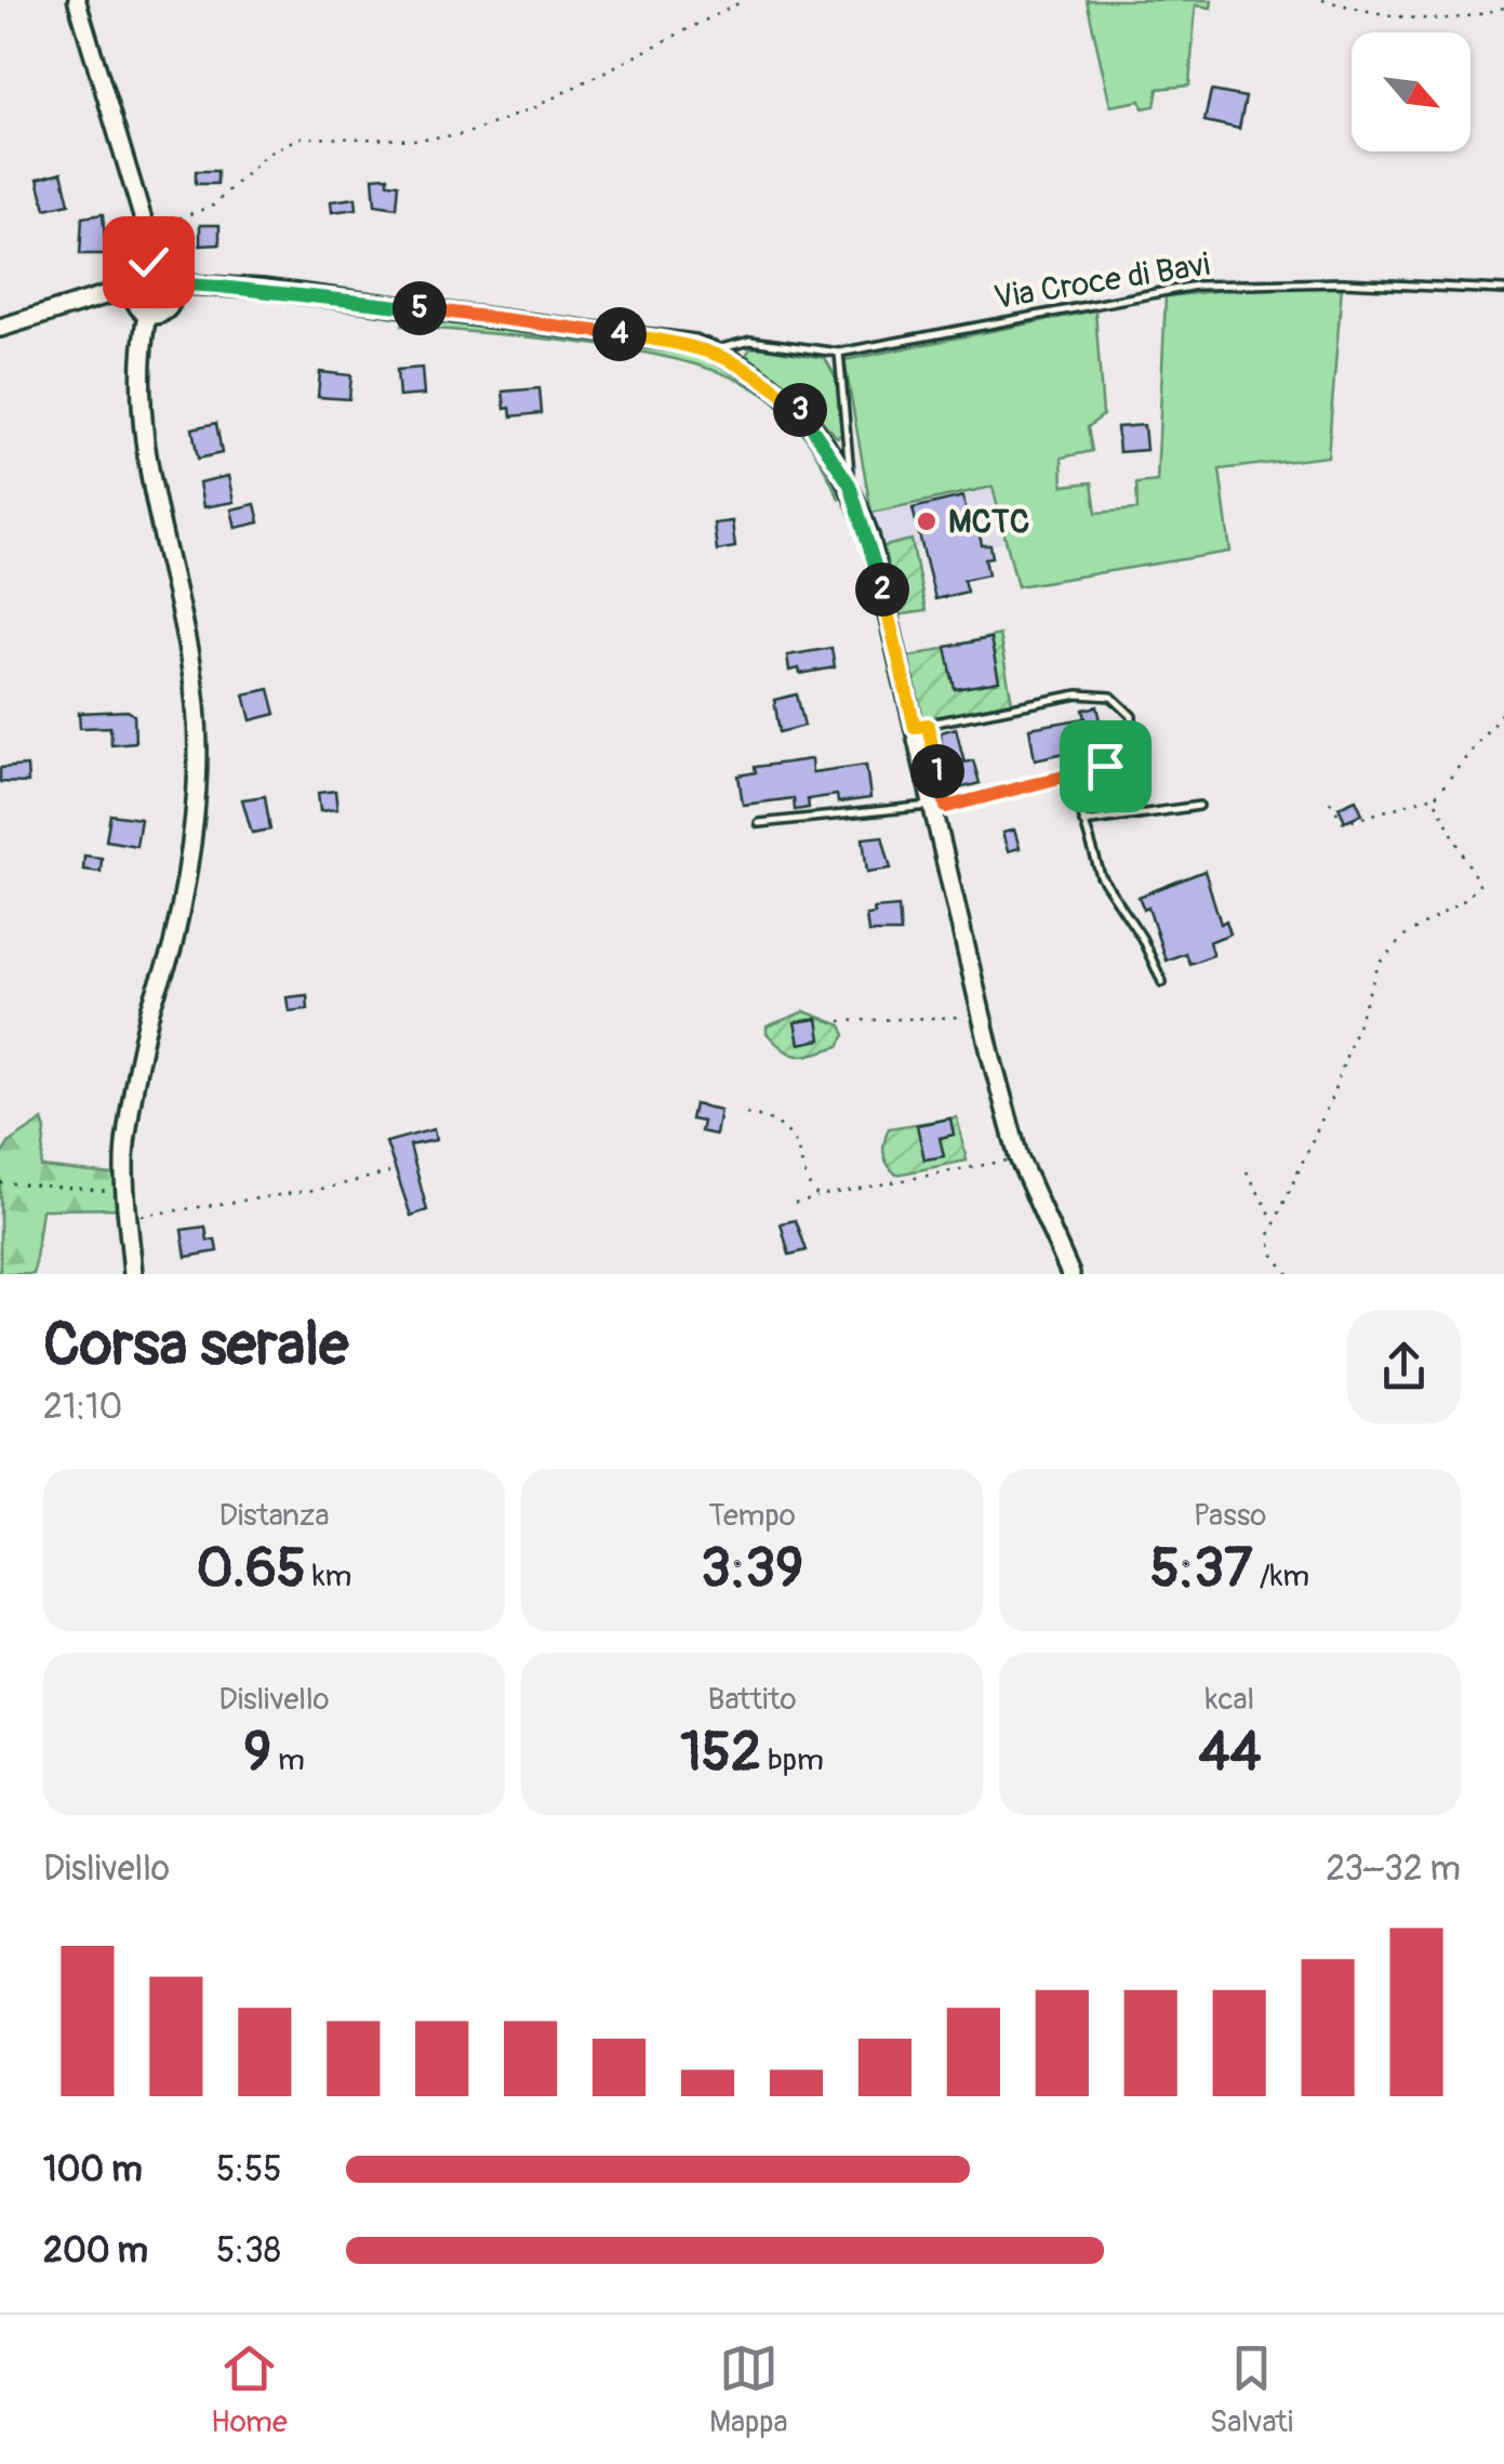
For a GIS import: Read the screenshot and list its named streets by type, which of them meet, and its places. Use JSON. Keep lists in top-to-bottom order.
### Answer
{
  "streets": {
    "lane": ["Via Croce di Bavi"]
  },
  "places": ["MCTC"],
  "north": "bottom right",
  "page": {
    "pins": [
      "5",
      "4",
      "3",
      "2",
      "1"
    ],
    "heading": ["Corsa serale", "21:10"],
    "stats": [
      ["Distanza", "0.65 km"],
      ["Tempo", "3:39"],
      ["Passo", "5:37 /km"],
      ["Dislivello", "9 m"],
      ["Battito", "152 bpm"],
      ["kcal", "44"]
    ],
    "chart": ["Dislivello", "23–32 m"],
    "list": [
      {
        "name": "100 m",
        "note": "5:55"
      },
      {
        "name": "200 m",
        "note": "5:38"
      }
    ],
    "tabs": ["Home", "Mappa", "Salvati"]
  }
}
